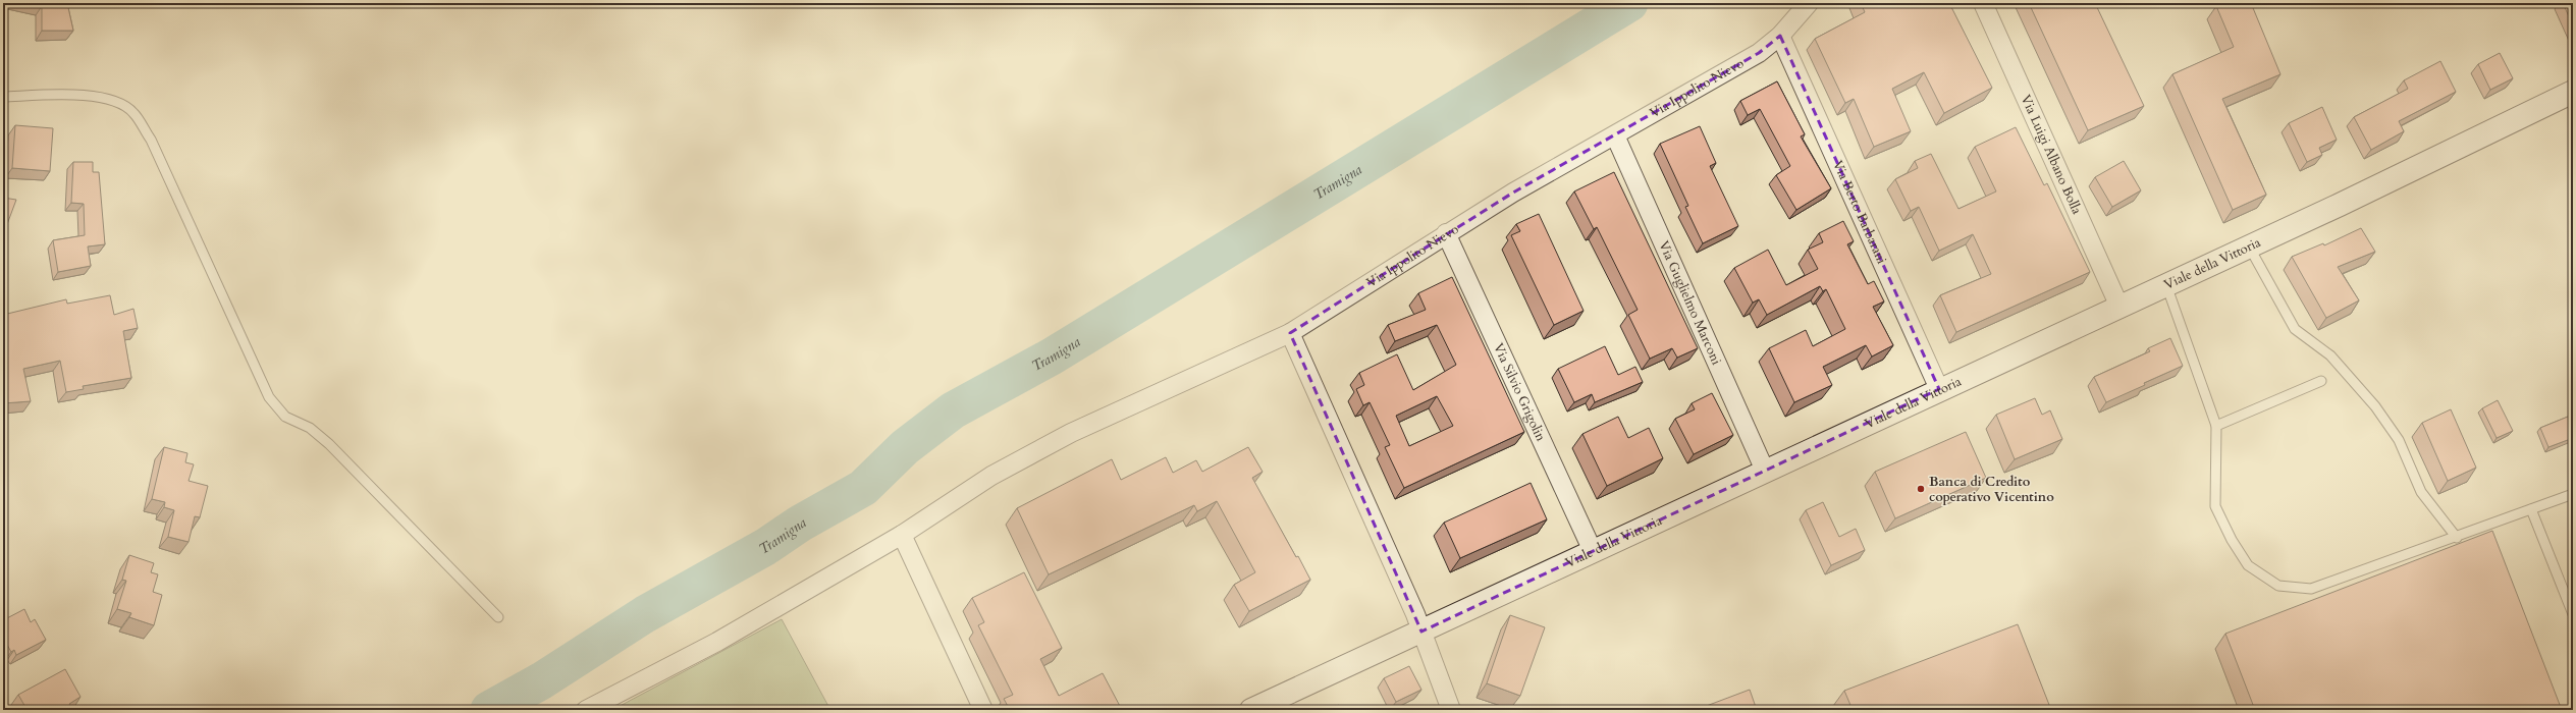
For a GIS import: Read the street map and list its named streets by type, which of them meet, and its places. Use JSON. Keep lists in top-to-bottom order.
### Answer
{
  "streets": {
    "street": [
      "Via Ippolito Nievo",
      "Via Luigi Albano Bolla",
      "Via Berto Barbarani",
      "Viale della Vittoria",
      "Via Guglielmo Marconi",
      "Via Silvio Grigolin"
    ]
  },
  "crossings": [
    ["Via Ippolito Nievo", "Via Berto Barbarani"],
    ["Via Ippolito Nievo", "Via Guglielmo Marconi"],
    ["Via Ippolito Nievo", "Via Silvio Grigolin"],
    ["Via Luigi Albano Bolla", "Viale della Vittoria"],
    ["Via Berto Barbarani", "Viale della Vittoria"],
    ["Viale della Vittoria", "Via Guglielmo Marconi"],
    ["Viale della Vittoria", "Via Silvio Grigolin"]
  ],
  "water": ["Tramigna"],
  "places": ["Banca di Credito coperativo Vicentino"]
}
